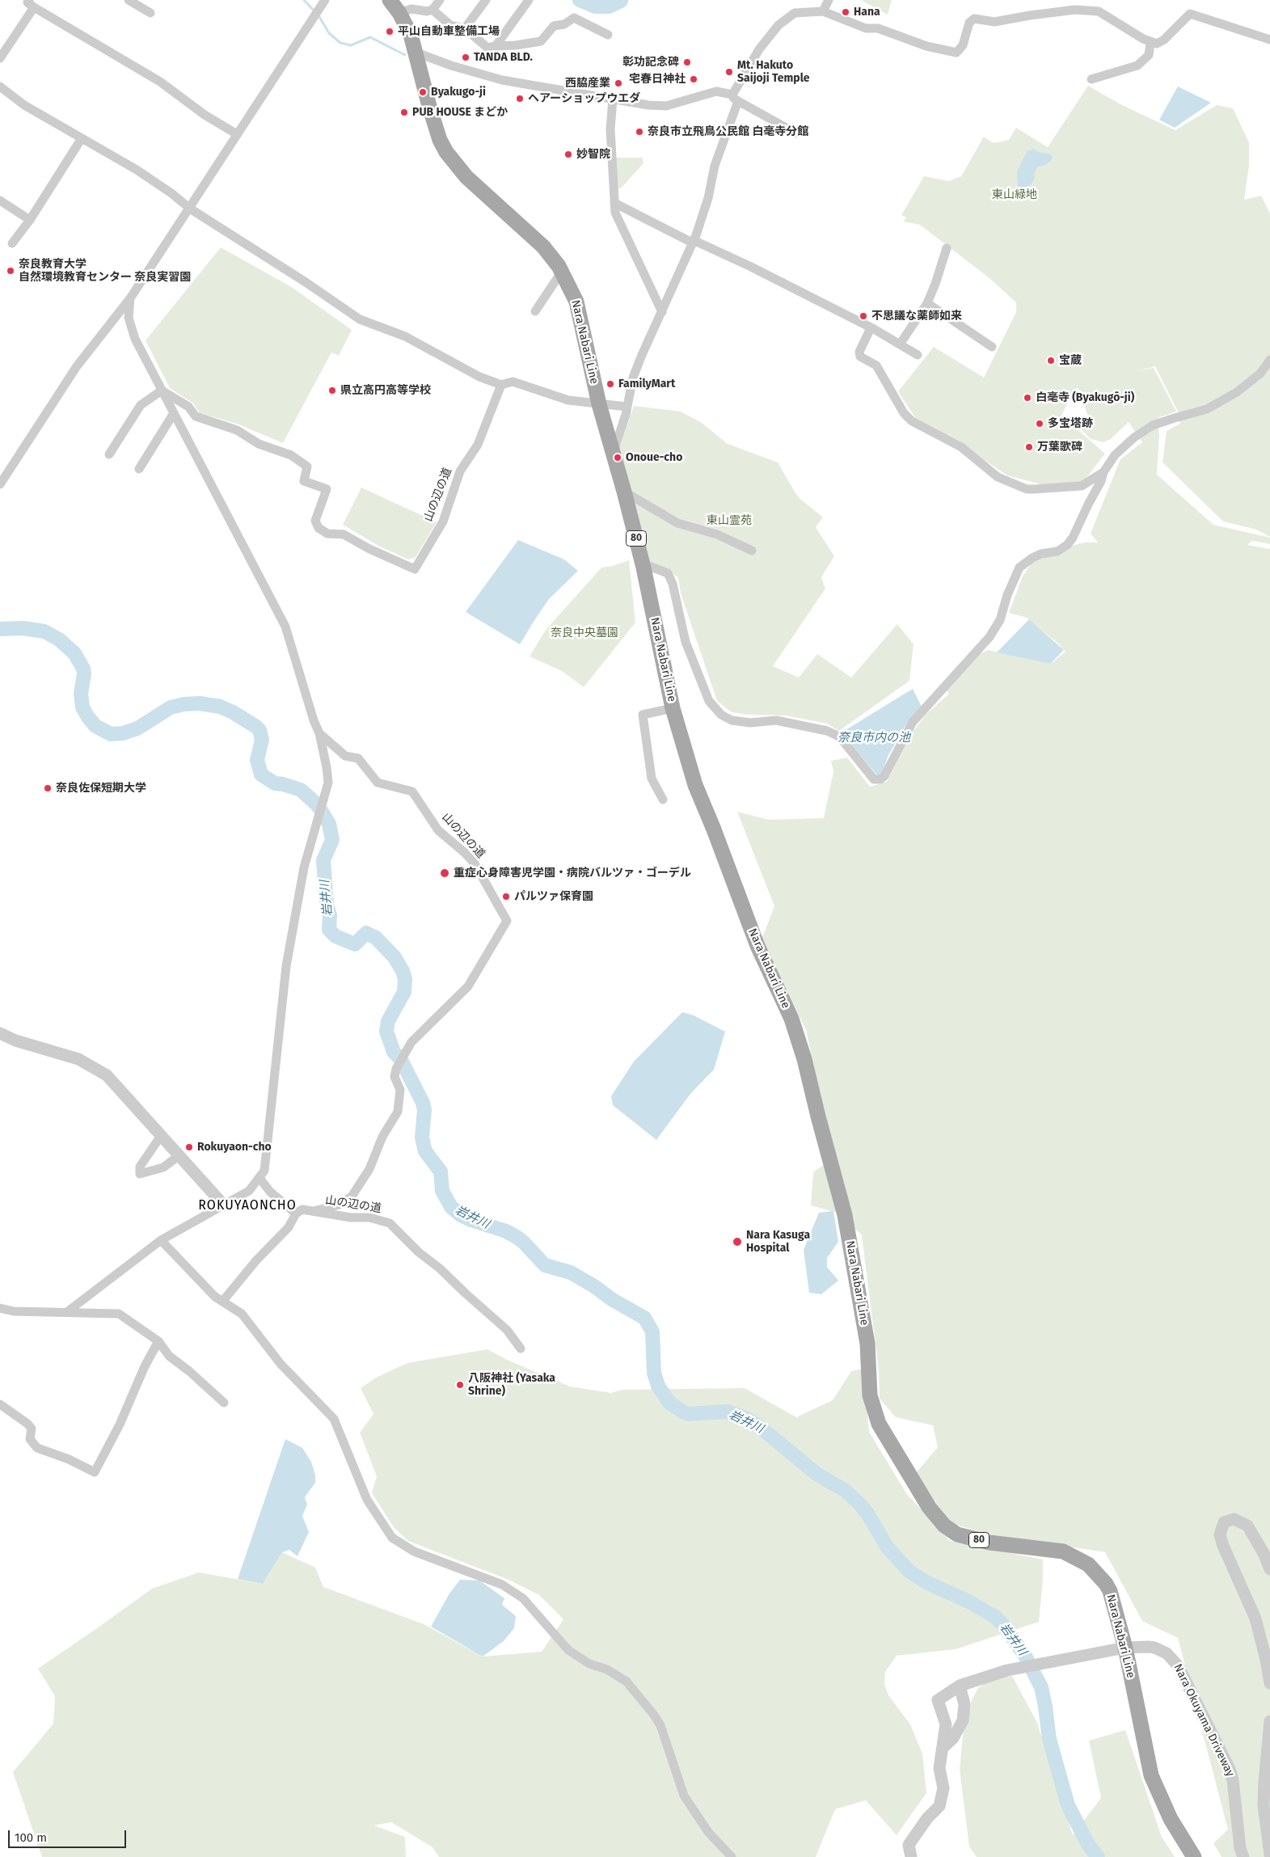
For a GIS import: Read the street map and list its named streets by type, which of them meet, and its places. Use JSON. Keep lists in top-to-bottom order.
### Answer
{
  "streets": {
    "main road": ["Nara Nabari Line", "80"],
    "street": ["山の辺の道", "Nara Okuyama Driveway"]
  },
  "crossings": [
    ["Nara Nabari Line", "Nara Okuyama Driveway"]
  ],
  "districts": ["ROKUYAONCHO"],
  "water": ["奈良市内の池", "岩井川"],
  "parks": ["東山緑地", "東山霊苑", "奈良中央墓園"],
  "places": [
    "Hana",
    "平山自動車整備工場",
    "TANDA BLD.",
    "彰功記念碑",
    "Mt. Hakuto Saijoji Temple",
    "宅春日神社",
    "西脇産業",
    "Byakugo-ji",
    "ヘアーショップウエダ",
    "PUB HOUSE まどか",
    "奈良市立飛鳥公民館 白毫寺分館",
    "妙智院",
    "奈良教育大学 自然環境教育センター 奈良実習園",
    "不思議な薬師如来",
    "宝蔵",
    "FamilyMart",
    "県立高円高等学校",
    "白毫寺 (Byakugō-ji)",
    "多宝塔跡",
    "万葉歌碑",
    "Onoue-cho",
    "奈良佐保短期大学",
    "重症心身障害児学園・病院バルツァ・ゴーデル",
    "パルツァ保育園",
    "Rokuyaon-cho",
    "Nara Kasuga Hospital",
    "八阪神社 (Yasaka Shrine)"
  ],
  "scale_bar": "100 m"
}
